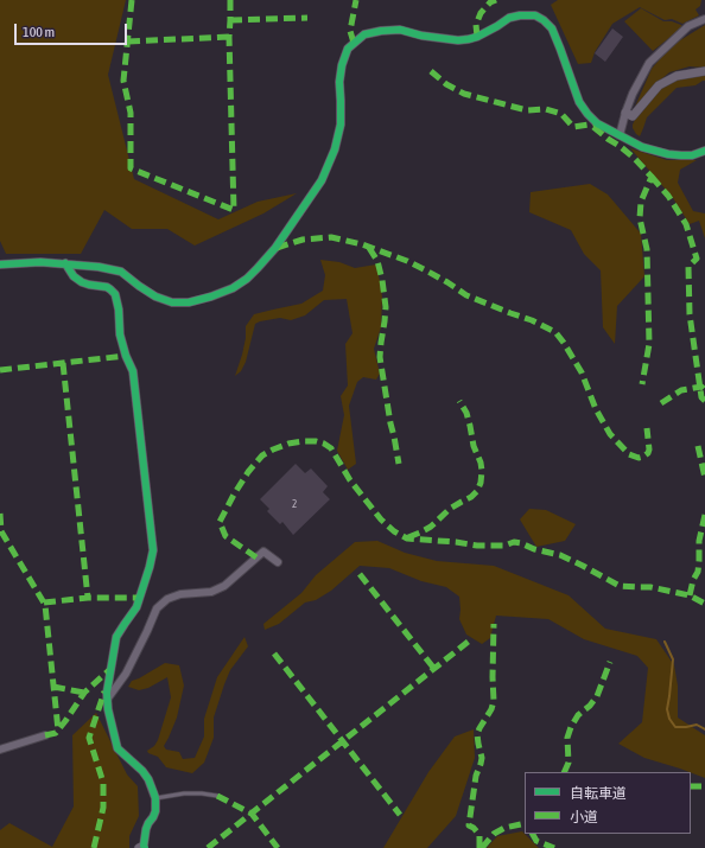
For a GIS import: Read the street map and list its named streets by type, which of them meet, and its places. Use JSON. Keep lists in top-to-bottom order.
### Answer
{
  "house_numbers": ["2"],
  "legend": ["自転車道", "小道"],
  "scale_bar": "100 m"
}
